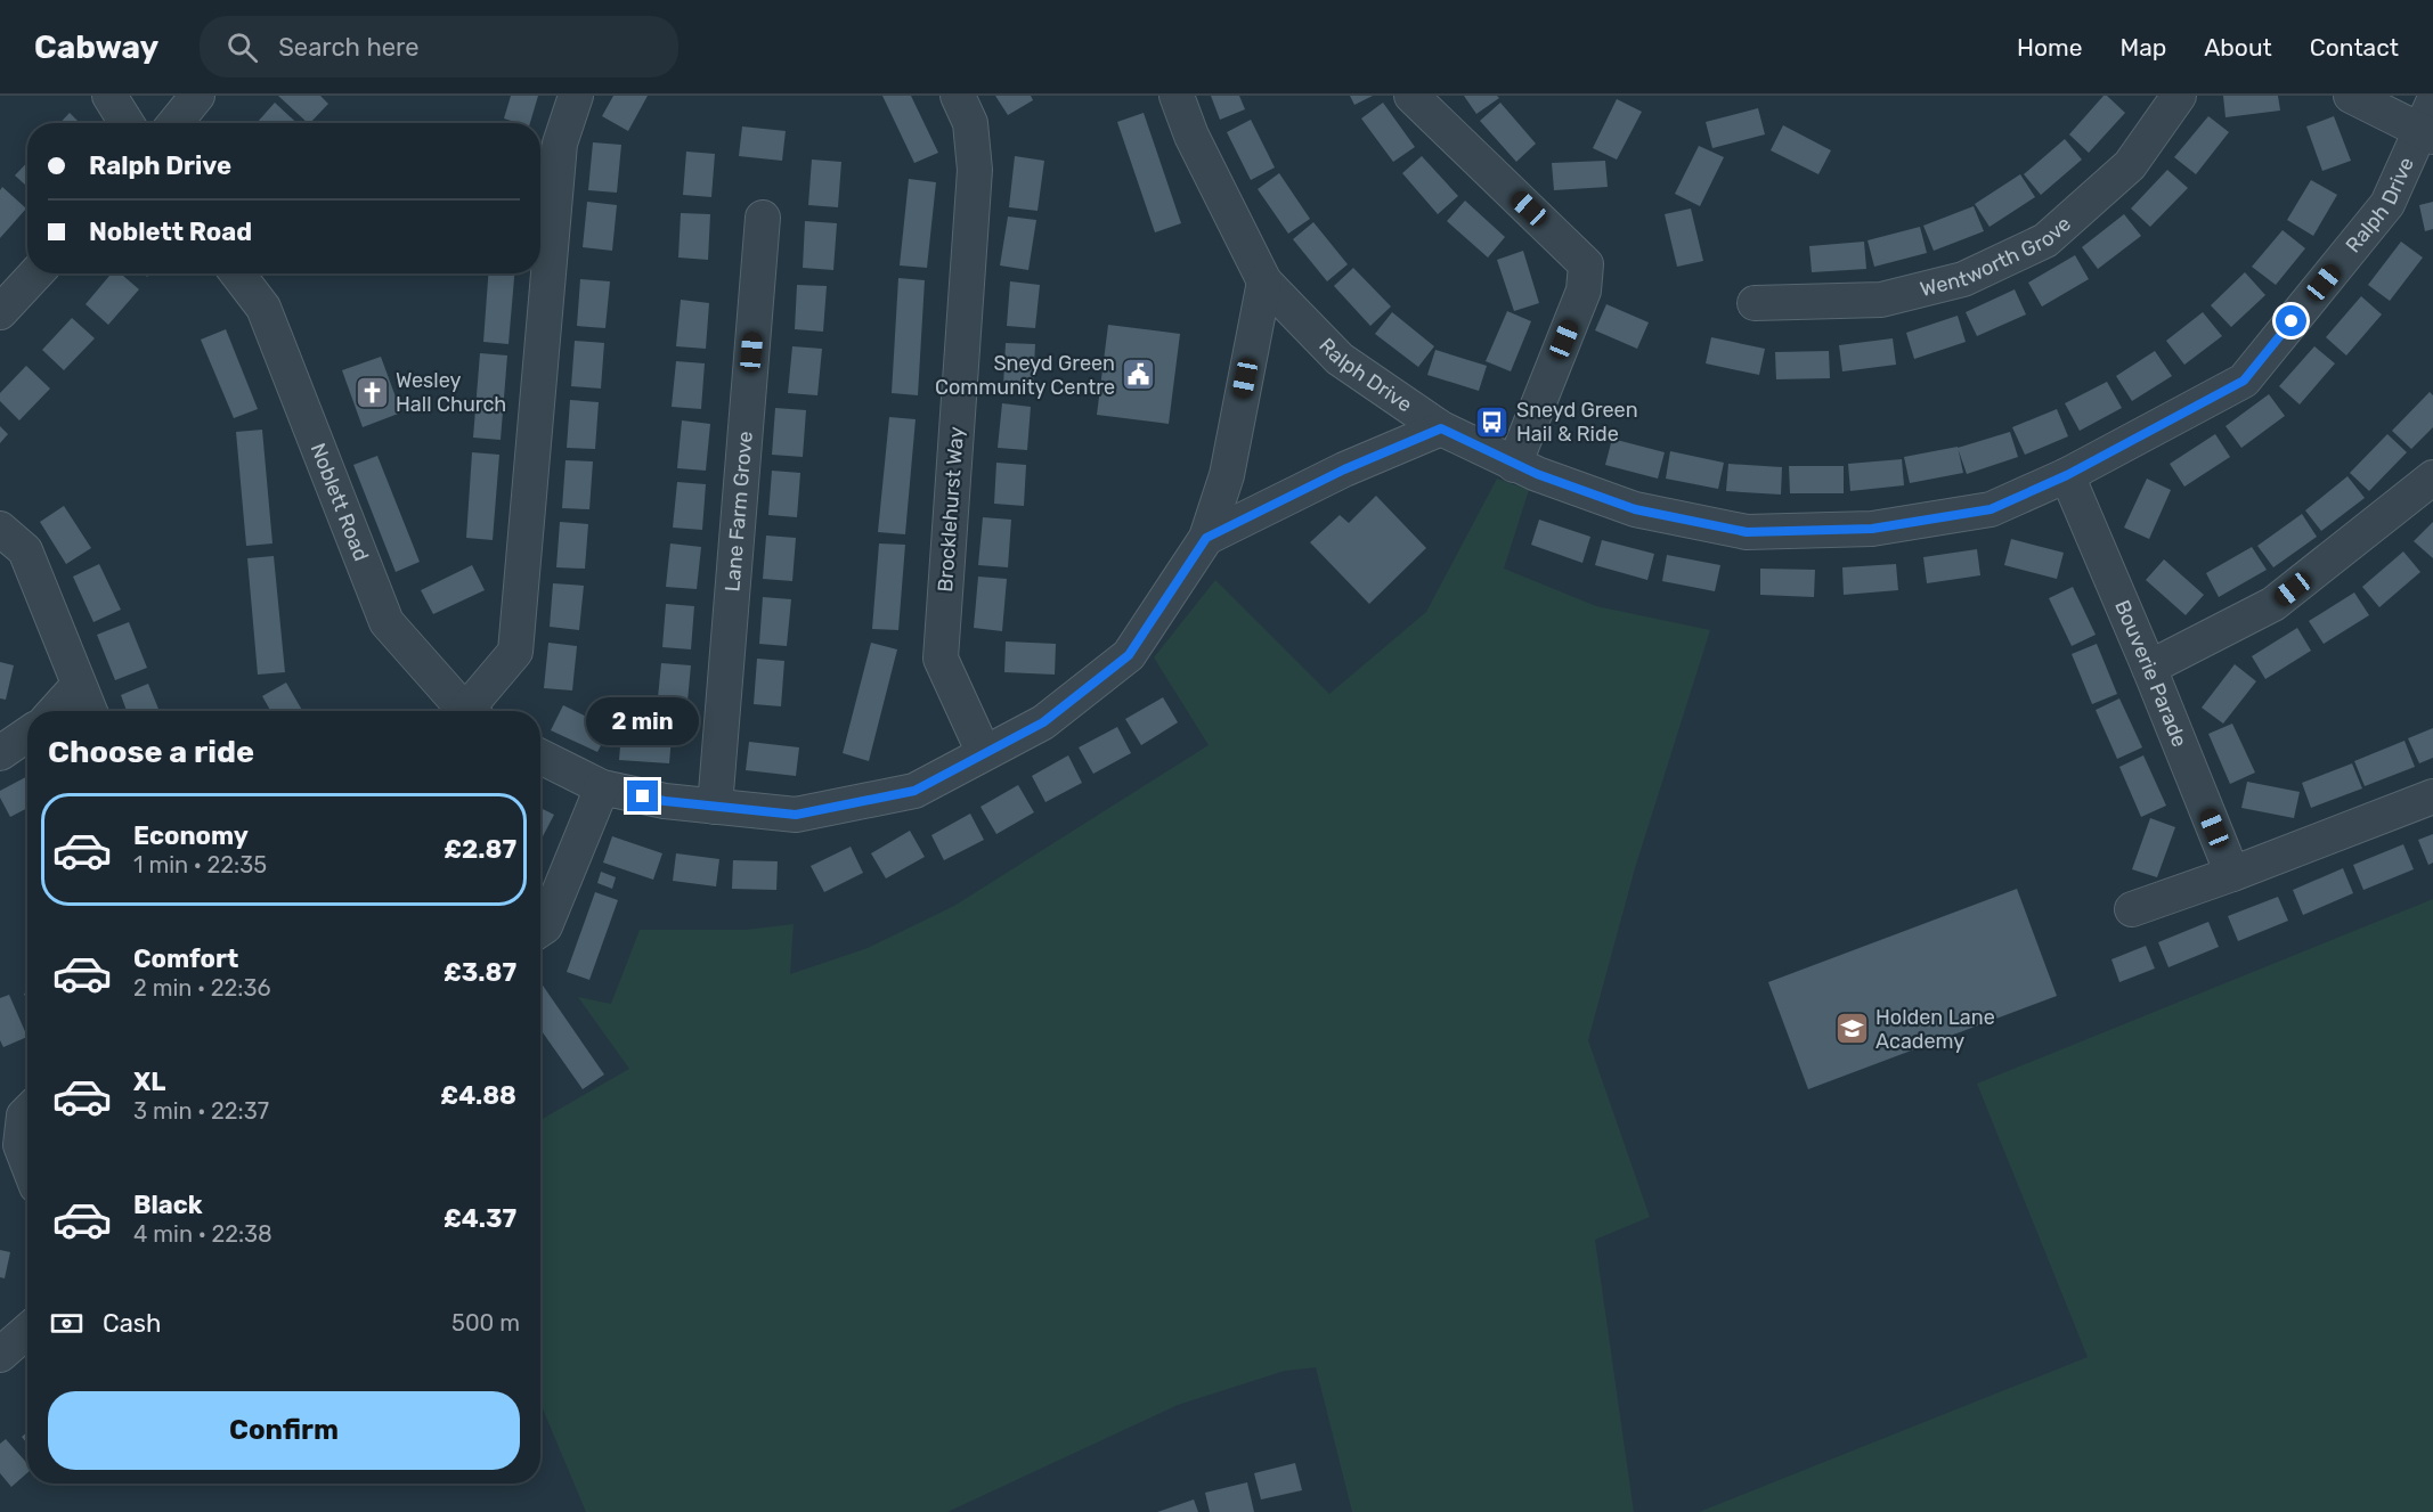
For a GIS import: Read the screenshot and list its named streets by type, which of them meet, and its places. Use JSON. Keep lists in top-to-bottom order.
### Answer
{
  "streets": {
    "street": [
      "Ralph Drive",
      "Wentworth Grove",
      "Noblett Road",
      "Brocklehurst Way",
      "Lane Farm Grove",
      "Bouverie Parade"
    ]
  },
  "crossings": [
    ["Ralph Drive", "Bouverie Parade"]
  ],
  "places": {
    "public building": ["Sneyd Green Community Centre"],
    "church": ["Wesley Hall Church"],
    "bus stop": ["Sneyd Green Hail & Ride"],
    "school or university": ["Holden Lane Academy"]
  },
  "page": {
    "header": "Cabway",
    "search": "Search here",
    "nav": [
      "Home",
      "Map",
      "About",
      "Contact"
    ],
    "banner": ["Ralph Drive", "Noblett Road"],
    "bubble": "2 min",
    "heading": "Choose a ride",
    "list": [
      {
        "name": "Economy",
        "note": "1 min · 22:35",
        "value": "£2.87"
      },
      {
        "name": "Comfort",
        "note": "2 min · 22:36",
        "value": "£3.87"
      },
      {
        "name": "XL",
        "note": "3 min · 22:37",
        "value": "£4.88"
      },
      {
        "name": "Black",
        "note": "4 min · 22:38",
        "value": "£4.37"
      }
    ],
    "pay": ["Cash", "500 m"],
    "buttons": "Confirm"
  }
}
